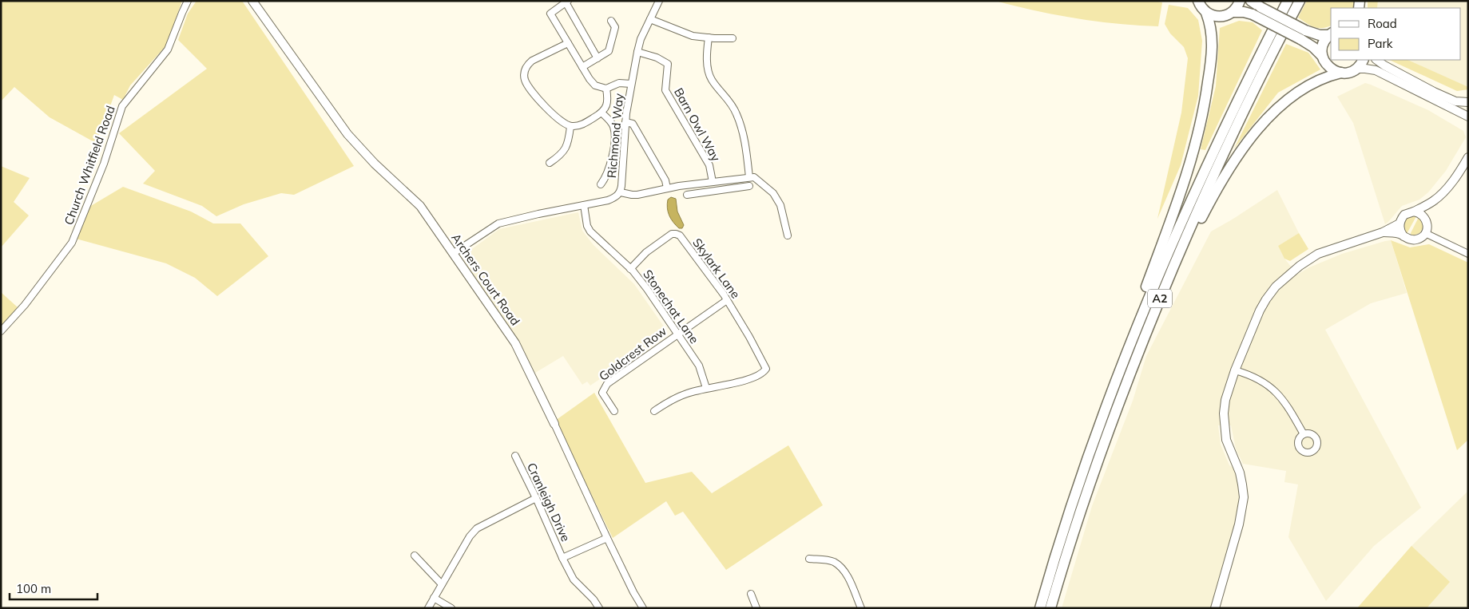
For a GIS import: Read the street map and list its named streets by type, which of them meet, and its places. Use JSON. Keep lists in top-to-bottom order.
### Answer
{
  "streets": {
    "highway": ["A2"],
    "street": [
      "Barn Owl Way",
      "Richmond Way",
      "Church Whitfield Road",
      "Skylark Lane",
      "Archers Court Road",
      "Stonechat Lane",
      "Goldcrest Row",
      "Cranleigh Drive"
    ]
  },
  "crossings": [
    ["Barn Owl Way", "Richmond Way"],
    ["Richmond Way", "Archers Court Road"],
    ["Richmond Way", "Stonechat Lane"],
    ["Skylark Lane", "Stonechat Lane"],
    ["Skylark Lane", "Goldcrest Row"],
    ["Archers Court Road", "Cranleigh Drive"],
    ["Stonechat Lane", "Goldcrest Row"]
  ],
  "legend": ["Road", "Park"],
  "scale_bar": "100 m"
}
